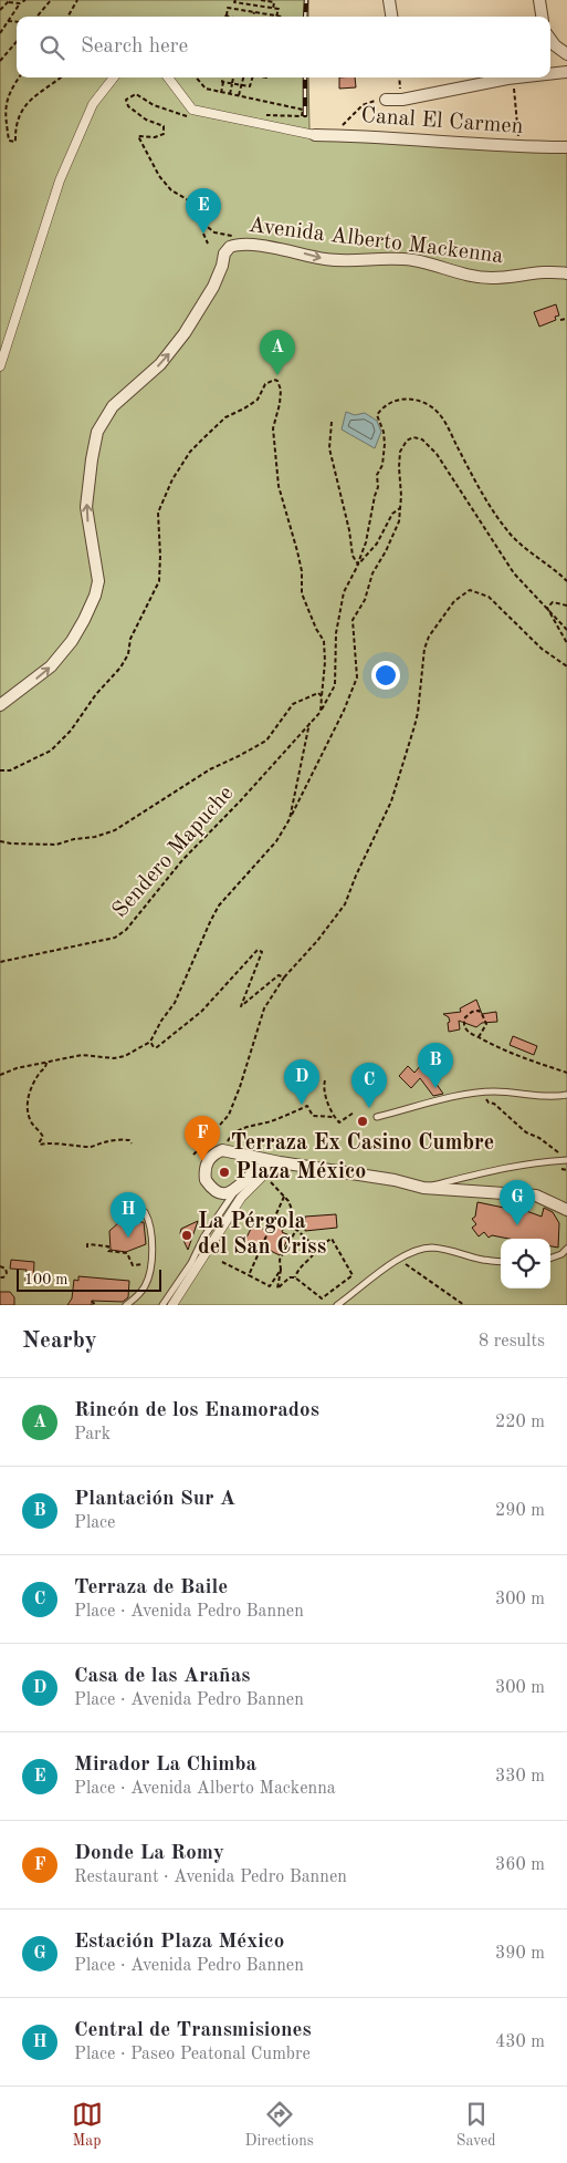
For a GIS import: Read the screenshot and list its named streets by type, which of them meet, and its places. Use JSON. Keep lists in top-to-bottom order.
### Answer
{
  "streets": {
    "street": ["Canal El Carmen", "Avenida Alberto Mackenna"],
    "path": ["Sendero Mapuche"]
  },
  "one_way": ["Avenida Alberto Mackenna"],
  "places": ["Terraza Ex Casino Cumbre", "Plaza México", "La Pérgola del San Criss"],
  "scale_bar": "100 m",
  "page": {
    "search": "Search here",
    "pins": [
      "E",
      "A",
      "B",
      "D",
      "C",
      "F",
      "G",
      "H"
    ],
    "scale": "100 m",
    "heading": ["Nearby", "8 results"],
    "list": [
      {
        "mark": "A",
        "name": "Rincón de los Enamorados",
        "note": "Park",
        "value": "220 m"
      },
      {
        "mark": "B",
        "name": "Plantación Sur A",
        "note": "Place",
        "value": "290 m"
      },
      {
        "mark": "C",
        "name": "Terraza de Baile",
        "note": "Place · Avenida Pedro Bannen",
        "value": "300 m"
      },
      {
        "mark": "D",
        "name": "Casa de las Arañas",
        "note": "Place · Avenida Pedro Bannen",
        "value": "300 m"
      },
      {
        "mark": "E",
        "name": "Mirador La Chimba",
        "note": "Place · Avenida Alberto Mackenna",
        "value": "330 m"
      },
      {
        "mark": "F",
        "name": "Donde La Romy",
        "note": "Restaurant · Avenida Pedro Bannen",
        "value": "360 m"
      },
      {
        "mark": "G",
        "name": "Estación Plaza México",
        "note": "Place · Avenida Pedro Bannen",
        "value": "390 m"
      },
      {
        "mark": "H",
        "name": "Central de Transmisiones",
        "note": "Place · Paseo Peatonal Cumbre",
        "value": "430 m"
      }
    ],
    "nav": ["Map", "Directions", "Saved"]
  }
}
